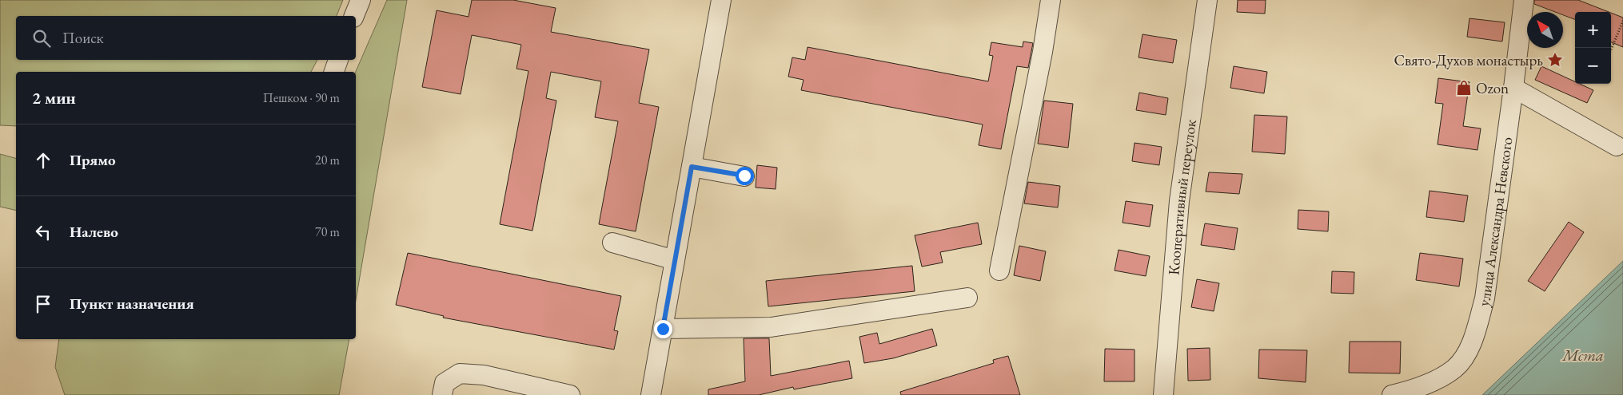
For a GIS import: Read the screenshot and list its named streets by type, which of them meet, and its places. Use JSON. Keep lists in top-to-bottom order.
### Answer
{
  "streets": {
    "street": ["Кооперативный переулок", "улица Александра Невского"]
  },
  "water": ["Мста"],
  "places": {
    "place": ["Свято-Духов монастырь"],
    "shop": ["Ozon"]
  },
  "north": "top left",
  "page": {
    "map_buttons": ["+", "−"],
    "search": "Поиск",
    "heading": ["2 мин", "Пешком · 90 m"],
    "list": [
      ["Прямо", "20 m"],
      ["Налево", "70 m"],
      "Пункт назначения"
    ]
  }
}
